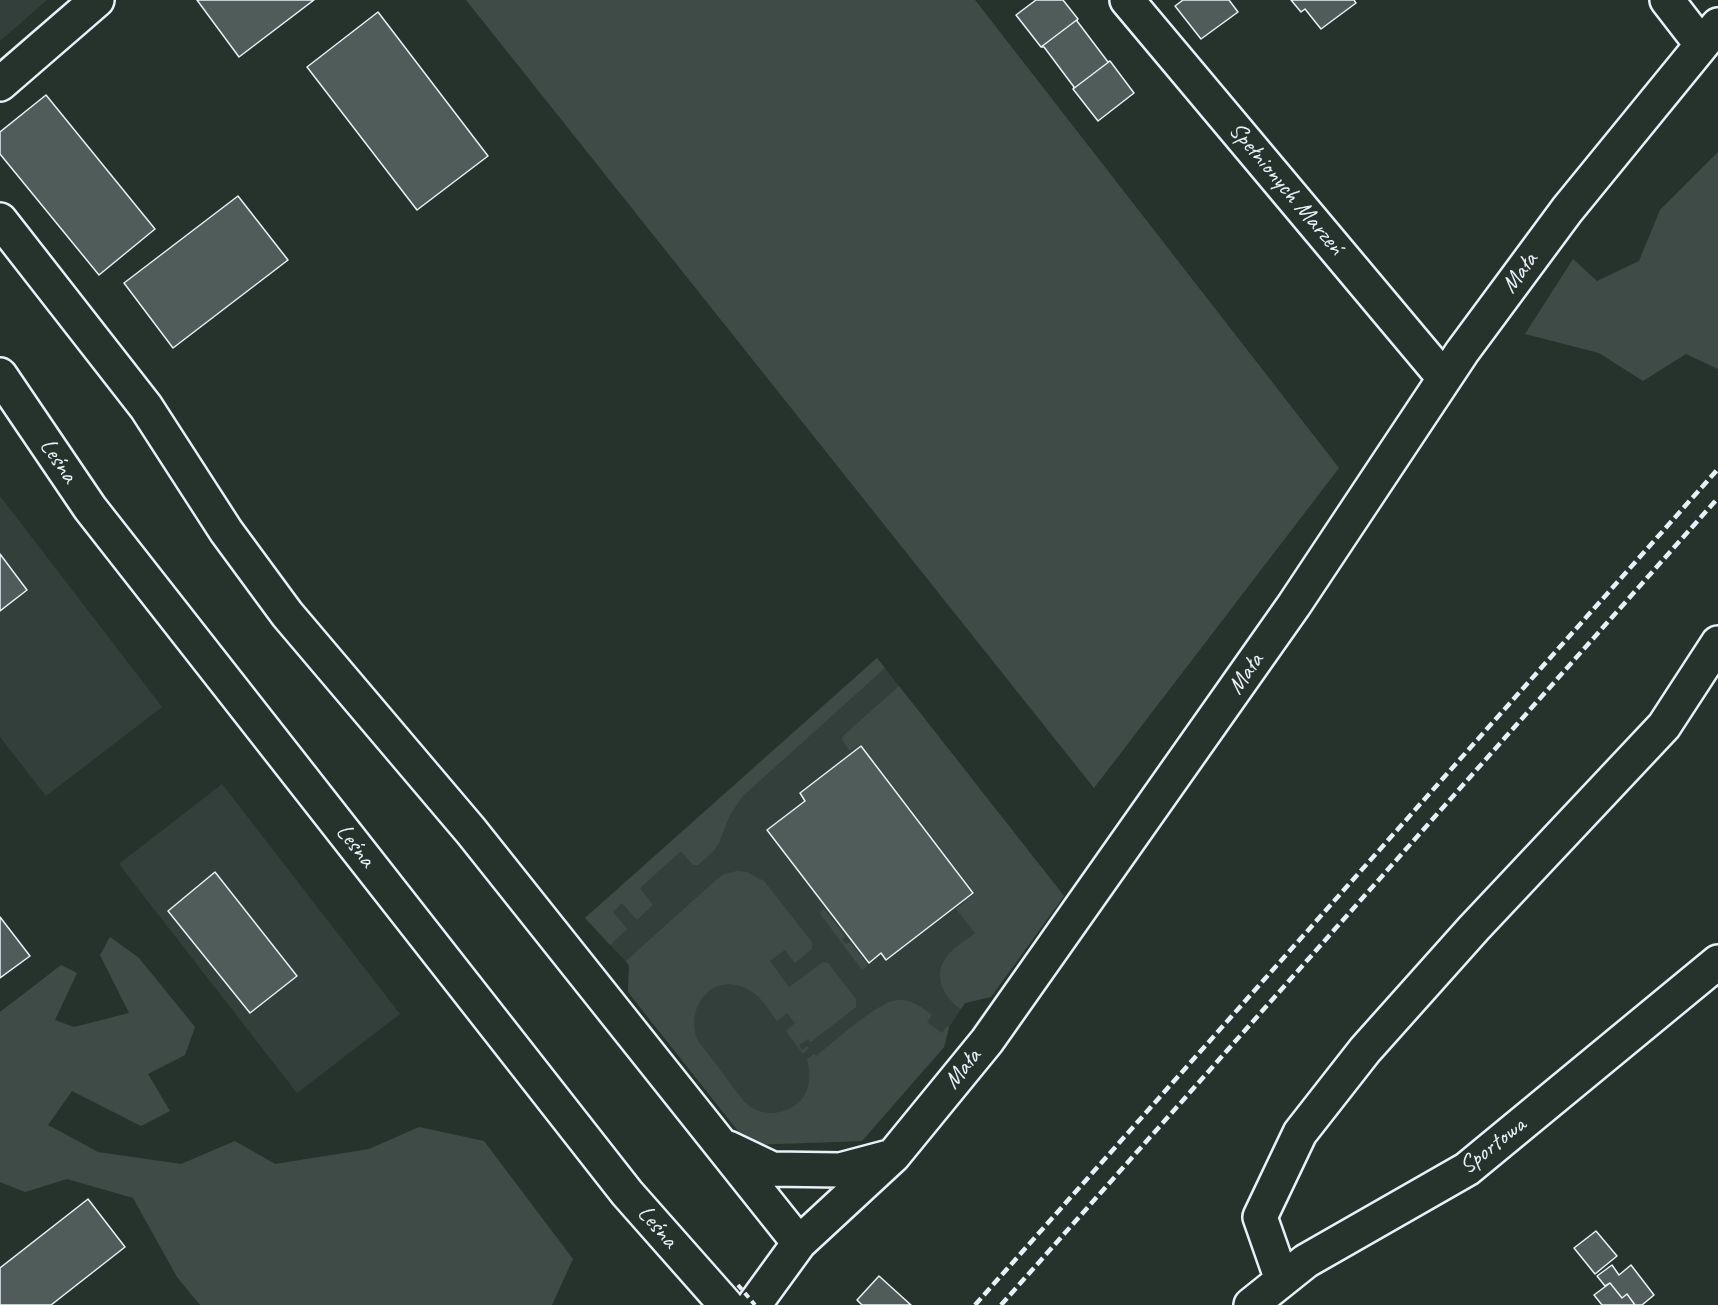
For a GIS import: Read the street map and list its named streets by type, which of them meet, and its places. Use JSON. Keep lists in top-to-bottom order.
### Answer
{
  "streets": {
    "street": [
      "Spełnionych Marzeń",
      "Mała",
      "Leśna",
      "Sportowa"
    ]
  },
  "crossings": [
    ["Spełnionych Marzeń", "Mała"],
    ["Mała", "Leśna"]
  ]
}
